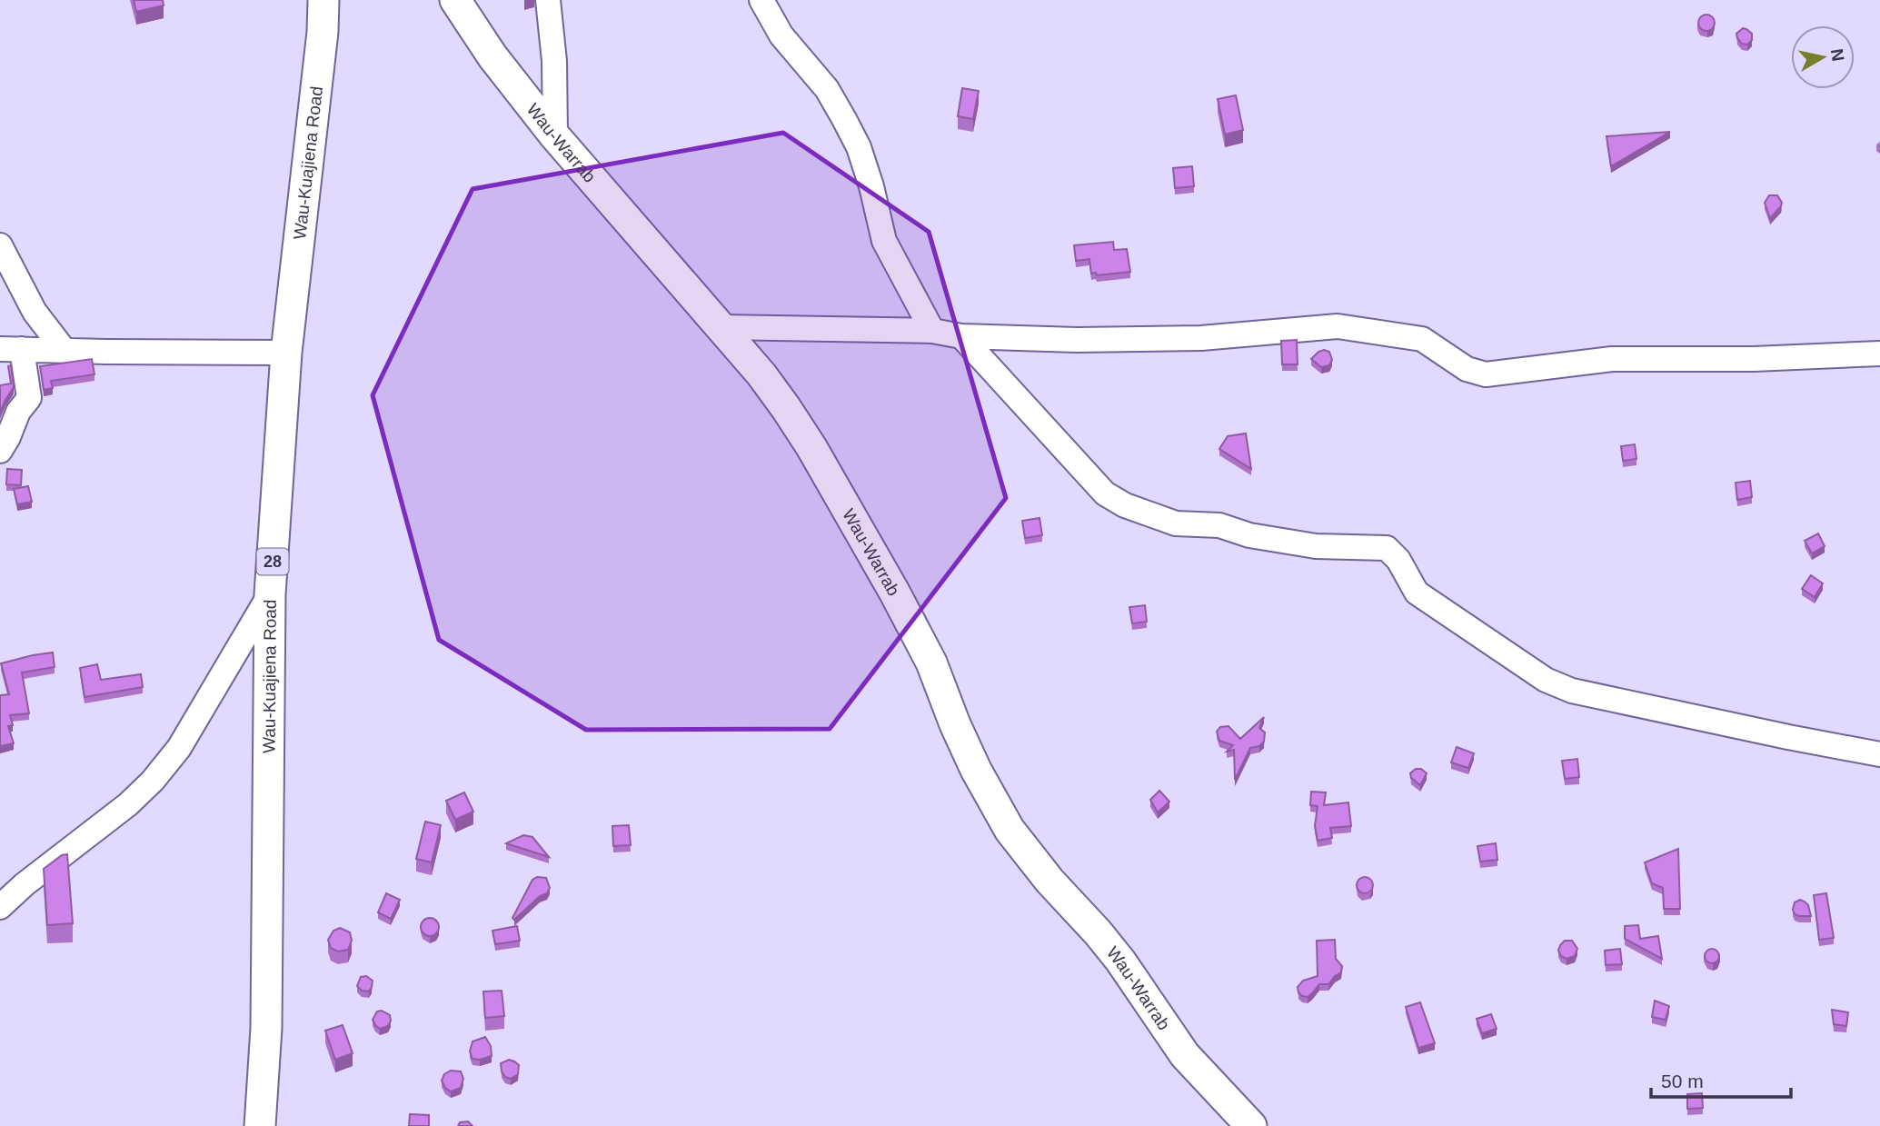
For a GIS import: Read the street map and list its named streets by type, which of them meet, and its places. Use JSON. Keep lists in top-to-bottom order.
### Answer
{
  "streets": {
    "main road": ["Wau-Warrab", "Wau-Kuajiena Road", "28"]
  },
  "scale_bar": "50 m",
  "north": "right"
}
